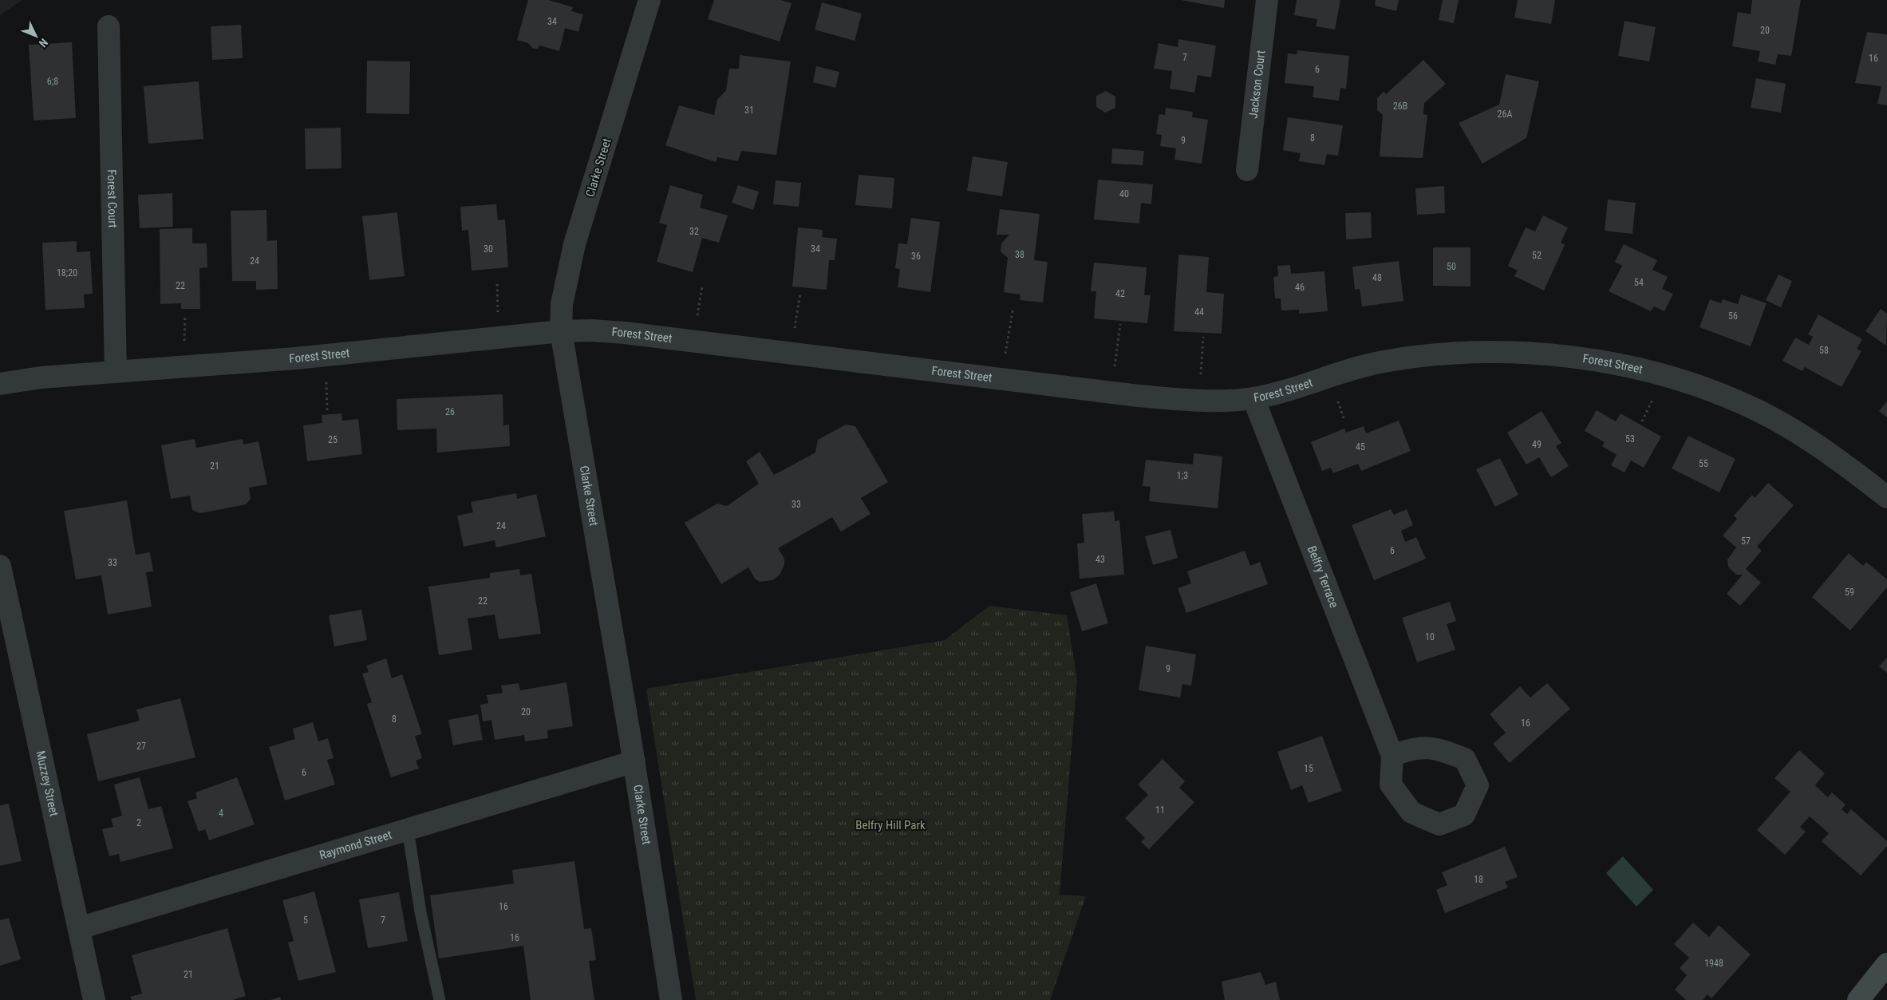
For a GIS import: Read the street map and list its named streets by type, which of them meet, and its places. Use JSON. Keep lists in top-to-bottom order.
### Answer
{
  "streets": {
    "street": [
      "Jackson Court",
      "Clarke Street",
      "Forest Court",
      "Forest Street",
      "Belfry Terrace",
      "Muzzey Street",
      "Raymond Street"
    ]
  },
  "crossings": [
    ["Clarke Street", "Forest Street"],
    ["Clarke Street", "Raymond Street"],
    ["Forest Court", "Forest Street"],
    ["Forest Street", "Belfry Terrace"],
    ["Muzzey Street", "Raymond Street"]
  ],
  "parks": ["Belfry Hill Park"],
  "house_numbers": [
    "34",
    "20",
    "7",
    "16",
    "6",
    "6;8",
    "26B",
    "31",
    "26A",
    "8",
    "9",
    "40",
    "32",
    "30",
    "34",
    "38",
    "52",
    "36",
    "24",
    "50",
    "18;20",
    "48",
    "54",
    "22",
    "46",
    "42",
    "44",
    "56",
    "58",
    "26",
    "53",
    "25",
    "49",
    "45",
    "55",
    "21",
    "1;3",
    "33",
    "24",
    "57",
    "6",
    "43",
    "33",
    "59",
    "22",
    "10",
    "9",
    "20",
    "8",
    "16",
    "27",
    "15",
    "6",
    "11",
    "4",
    "2",
    "18",
    "16",
    "5",
    "7",
    "16",
    "1948",
    "21"
  ],
  "north": "bottom right"
}
